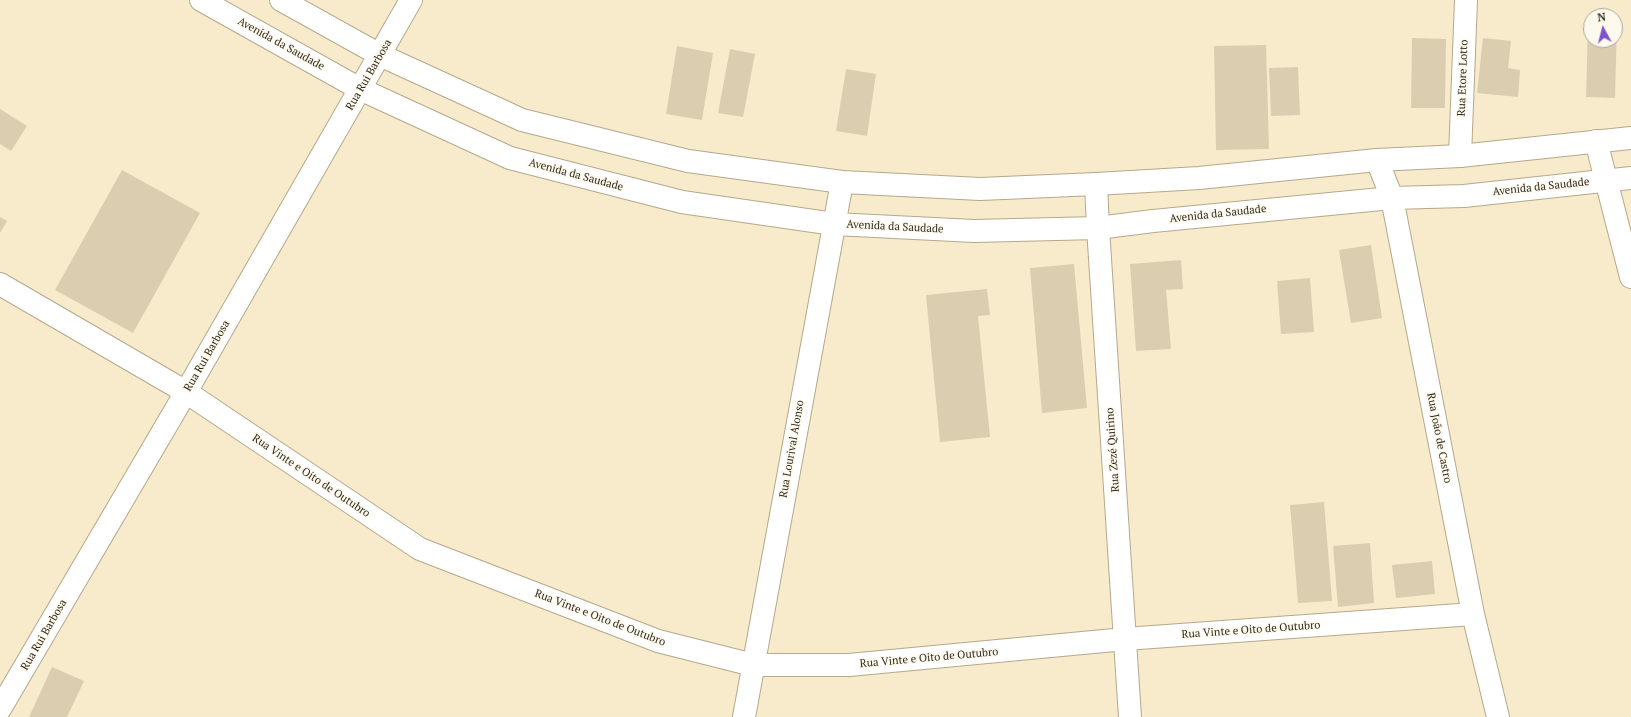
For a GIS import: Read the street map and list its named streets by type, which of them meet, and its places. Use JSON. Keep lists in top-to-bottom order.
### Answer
{
  "streets": {
    "street": [
      "Avenida da Saudade",
      "Rua Rui Barbosa",
      "Rua Etore Lotto",
      "Rua João de Castro",
      "Rua Lourival Alonso",
      "Rua Zezé Quirino",
      "Rua Vinte e Oito de Outubro"
    ]
  },
  "crossings": [
    ["Avenida da Saudade", "Rua Rui Barbosa"],
    ["Avenida da Saudade", "Rua João de Castro"],
    ["Avenida da Saudade", "Rua Lourival Alonso"],
    ["Avenida da Saudade", "Rua Zezé Quirino"],
    ["Rua Rui Barbosa", "Rua Vinte e Oito de Outubro"],
    ["Rua João de Castro", "Rua Vinte e Oito de Outubro"],
    ["Rua Lourival Alonso", "Rua Vinte e Oito de Outubro"],
    ["Rua Zezé Quirino", "Rua Vinte e Oito de Outubro"]
  ],
  "north": "top"
}
